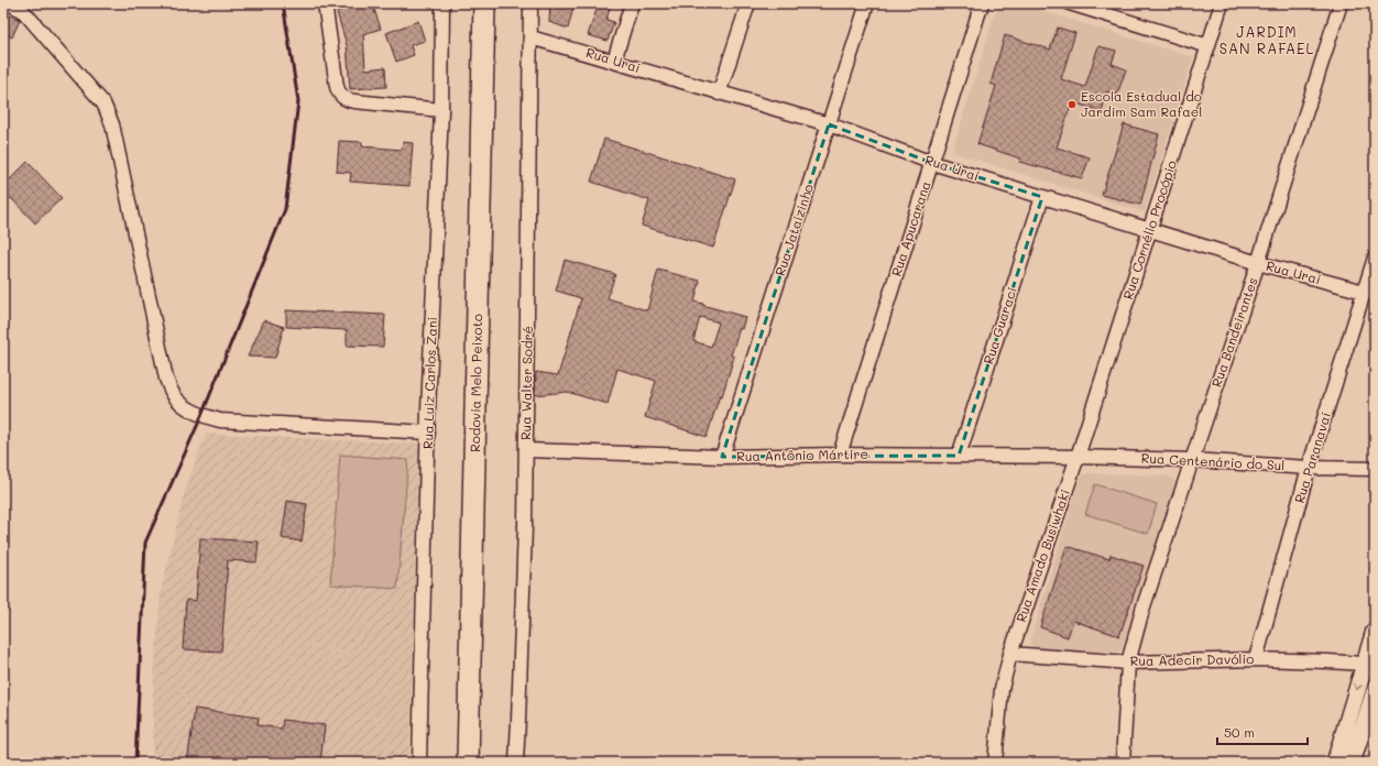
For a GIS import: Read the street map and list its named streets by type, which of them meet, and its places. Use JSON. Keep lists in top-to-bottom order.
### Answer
{
  "streets": {
    "main road": ["Rodovia Melo Peixoto"],
    "street": [
      "Rua Uraí",
      "Rua Apucarana",
      "Rua Jataizinho",
      "Rua Cornélio Procópio",
      "Rua Guaraci",
      "Rua Bandeirantes",
      "Rua Luiz Carlos Zani",
      "Rua Walter Sodré",
      "Rua Antônio Mártire",
      "Rua Paranavaí",
      "Rua Centenário do Sul",
      "Rua Amado Busiwhaki",
      "Rua Adecir Davólio"
    ]
  },
  "crossings": [
    ["Rua Uraí", "Rua Apucarana"],
    ["Rua Uraí", "Rua Jataizinho"],
    ["Rua Uraí", "Rua Cornélio Procópio"],
    ["Rua Uraí", "Rua Guaraci"],
    ["Rua Uraí", "Rua Bandeirantes"],
    ["Rua Uraí", "Rua Walter Sodré"],
    ["Rua Uraí", "Rua Paranavaí"],
    ["Rua Apucarana", "Rua Antônio Mártire"],
    ["Rua Jataizinho", "Rua Antônio Mártire"],
    ["Rua Cornélio Procópio", "Rua Antônio Mártire"],
    ["Rua Cornélio Procópio", "Rua Centenário do Sul"],
    ["Rua Cornélio Procópio", "Rua Amado Busiwhaki"],
    ["Rua Guaraci", "Rua Antônio Mártire"],
    ["Rua Bandeirantes", "Rua Centenário do Sul"],
    ["Rua Bandeirantes", "Rua Adecir Davólio"],
    ["Rua Walter Sodré", "Rua Antônio Mártire"],
    ["Rua Antônio Mártire", "Rua Centenário do Sul"],
    ["Rua Antônio Mártire", "Rua Amado Busiwhaki"],
    ["Rua Paranavaí", "Rua Centenário do Sul"],
    ["Rua Paranavaí", "Rua Adecir Davólio"],
    ["Rua Centenário do Sul", "Rua Amado Busiwhaki"],
    ["Rua Amado Busiwhaki", "Rua Adecir Davólio"]
  ],
  "districts": ["JARDIM SAN RAFAEL"],
  "places": ["Escola Estadual do Jardim Sam Rafael"],
  "scale_bar": "50 m"
}
